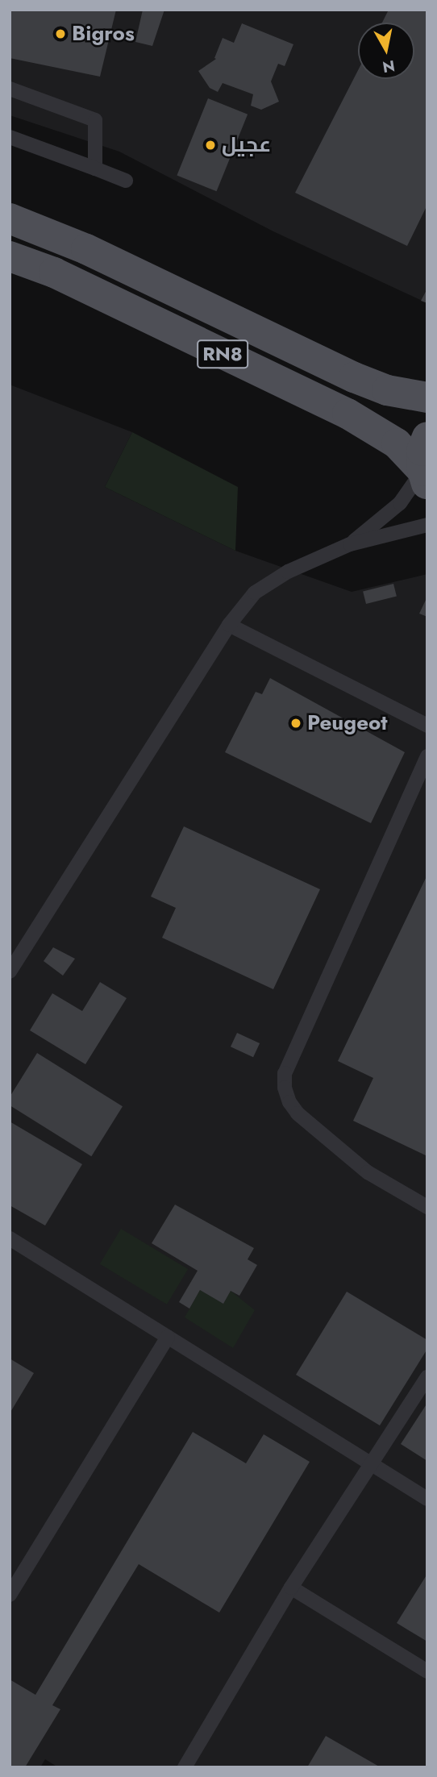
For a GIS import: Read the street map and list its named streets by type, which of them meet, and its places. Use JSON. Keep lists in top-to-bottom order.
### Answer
{
  "streets": {
    "main road": ["RN8"]
  },
  "places": ["Bigros", "عجيل", "Peugeot"],
  "north": "bottom"
}
